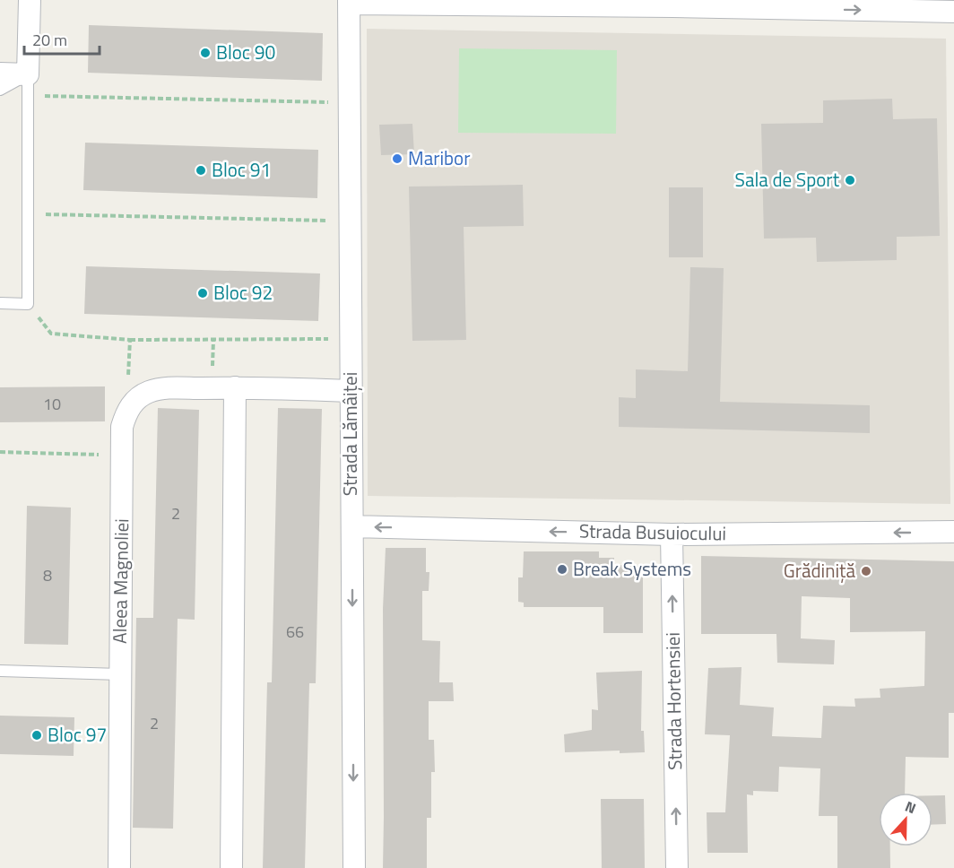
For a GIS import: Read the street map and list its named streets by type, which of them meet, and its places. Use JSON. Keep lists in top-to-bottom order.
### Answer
{
  "streets": {
    "street": [
      "Strada Lămâiței",
      "Strada Busuiocului",
      "Aleea Magnoliei",
      "Strada Hortensiei"
    ]
  },
  "crossings": [
    ["Strada Lămâiței", "Strada Busuiocului"],
    ["Strada Busuiocului", "Strada Hortensiei"]
  ],
  "one_way": ["Strada Busuiocului", "Strada Hortensiei"],
  "places": [
    "Bloc 90",
    "Maribor",
    "Bloc 91",
    "Sala de Sport",
    "Bloc 92",
    "Break Systems",
    "Grădiniță",
    "Bloc 97"
  ],
  "house_numbers": [
    "10",
    "2",
    "8",
    "66",
    "2"
  ],
  "scale_bar": "20 m",
  "north": "top"
}
